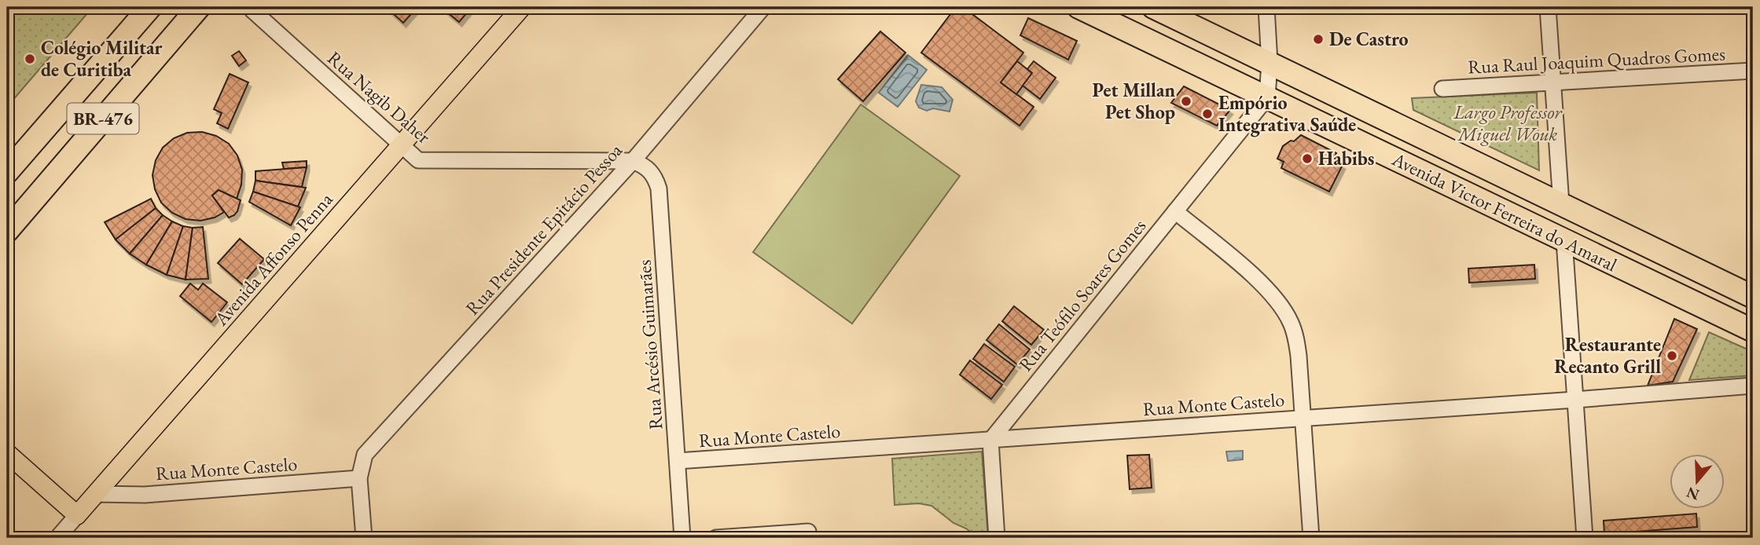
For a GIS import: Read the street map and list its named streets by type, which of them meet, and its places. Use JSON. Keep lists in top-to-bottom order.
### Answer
{
  "streets": {
    "highway": ["BR-476", "Avenida Victor Ferreira do Amaral"],
    "main road": ["Avenida Affonso Penna"],
    "street": [
      "Rua Raul Joaquim Quadros Gomes",
      "Rua Nagib Daher",
      "Rua Presidente Epitácio Pessoa",
      "Rua Teófilo Soares Gomes",
      "Rua Arcésio Guimarães",
      "Rua Monte Castelo"
    ]
  },
  "crossings": [
    ["Rua Nagib Daher", "Rua Presidente Epitácio Pessoa"],
    ["Rua Nagib Daher", "Avenida Affonso Penna"],
    ["Rua Nagib Daher", "Rua Arcésio Guimarães"],
    ["Avenida Victor Ferreira do Amaral", "Rua Teófilo Soares Gomes"],
    ["Rua Presidente Epitácio Pessoa", "Rua Arcésio Guimarães"],
    ["Rua Presidente Epitácio Pessoa", "Rua Monte Castelo"],
    ["Avenida Affonso Penna", "Rua Monte Castelo"],
    ["Rua Teófilo Soares Gomes", "Rua Monte Castelo"],
    ["Rua Arcésio Guimarães", "Rua Monte Castelo"]
  ],
  "parks": ["Largo Professor Miguel Wouk"],
  "places": [
    "De Castro",
    "Colégio Militar de Curitiba",
    "Pet Millan Pet Shop",
    "Empório Integrativa Saúde",
    "Habibs",
    "Restaurante Recanto Grill"
  ],
  "north": "bottom"
}
